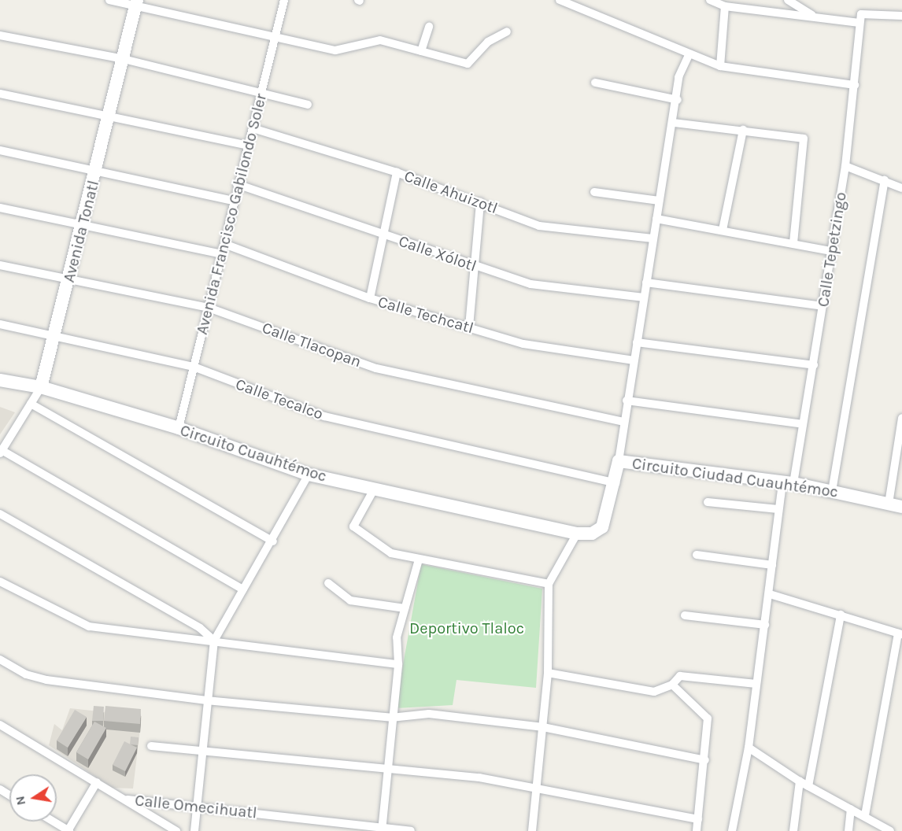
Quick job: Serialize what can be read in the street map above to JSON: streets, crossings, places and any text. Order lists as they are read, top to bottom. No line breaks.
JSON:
{"streets":{"street":["Calle Ahuizotl","Avenida Francisco Gabilondo Soler","Avenida Tonatl","Calle Tepetzingo","Calle Xólotl","Calle Techcatl","Calle Tlacopan","Calle Tecalco","Circuito Cuauhtémoc","Circuito Ciudad Cuauhtémoc","Calle Omecihuatl"]},"crossings":[["Calle Ahuizotl","Avenida Francisco Gabilondo Soler"],["Avenida Francisco Gabilondo Soler","Calle Xólotl"],["Avenida Francisco Gabilondo Soler","Calle Techcatl"],["Avenida Francisco Gabilondo Soler","Calle Tlacopan"],["Avenida Francisco Gabilondo Soler","Calle Tecalco"],["Avenida Francisco Gabilondo Soler","Circuito Cuauhtémoc"],["Avenida Tonatl","Calle Tlacopan"],["Avenida Tonatl","Calle Tecalco"],["Avenida Tonatl","Circuito Cuauhtémoc"],["Calle Tepetzingo","Circuito Ciudad Cuauhtémoc"],["Calle Tecalco","Circuito Ciudad Cuauhtémoc"],["Circuito Cuauhtémoc","Circuito Ciudad Cuauhtémoc"]],"parks":["Deportivo Tlaloc"],"north":"left"}
